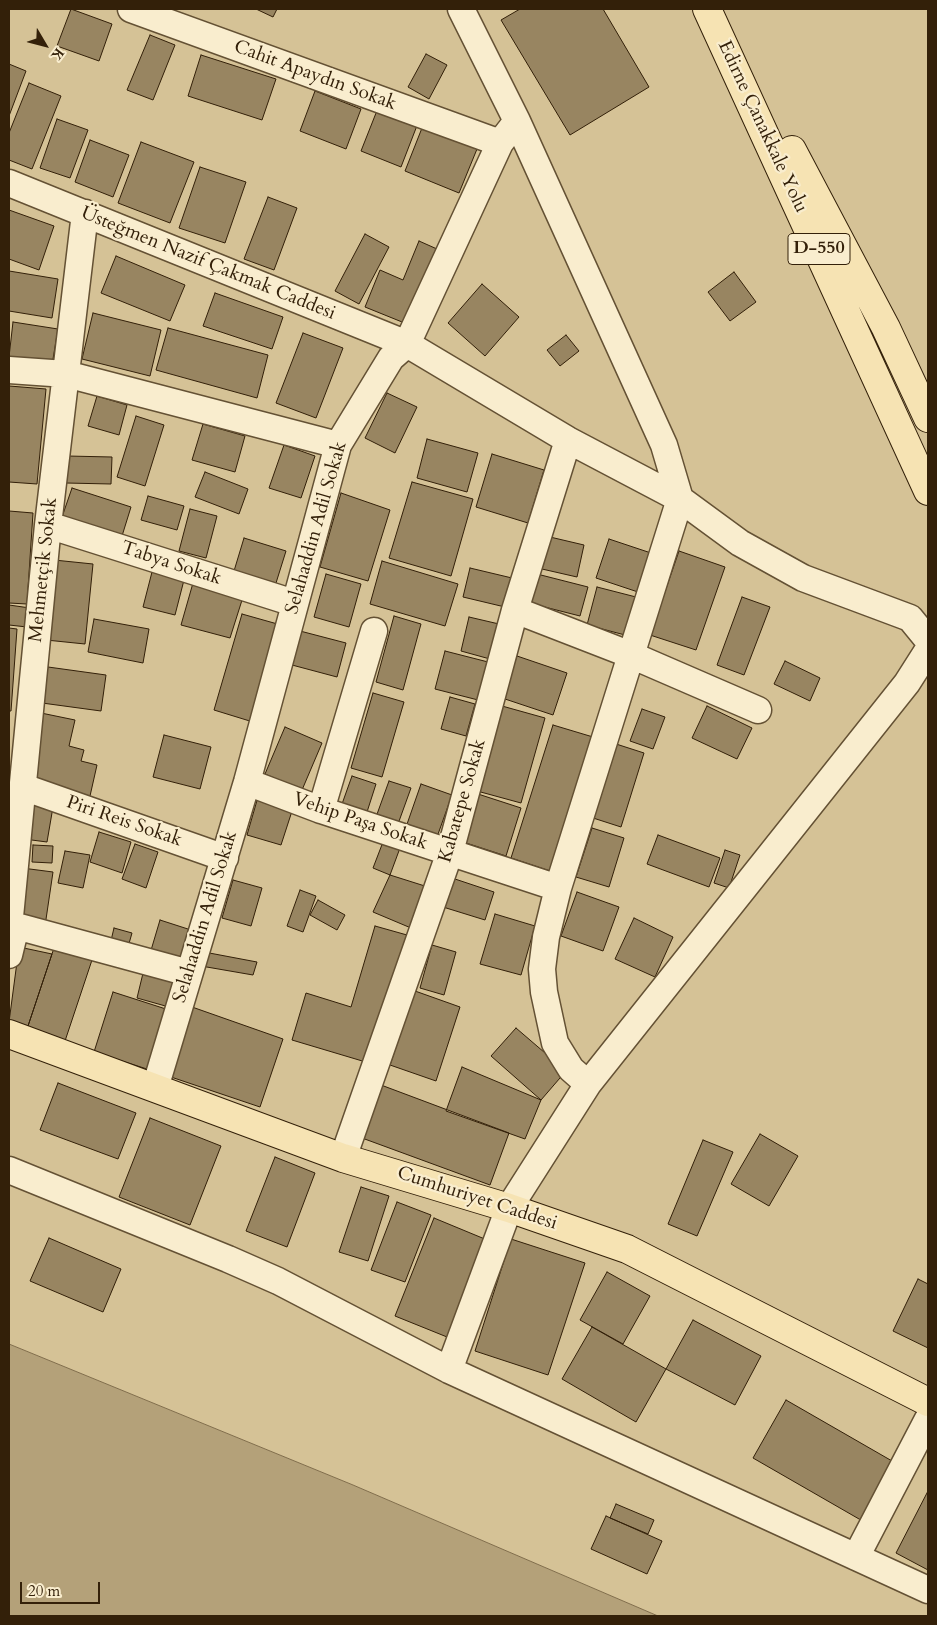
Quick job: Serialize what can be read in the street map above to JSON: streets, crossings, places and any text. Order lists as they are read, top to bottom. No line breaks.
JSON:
{"streets":{"main road":["Edirne Çanakkale Yolu","D-550","Cumhuriyet Caddesi"],"street":["Cahit Apaydın Sokak","Üsteğmen Nazif Çakmak Caddesi","Selahaddin Adil Sokak","Tabya Sokak","Mehmetçik Sokak","Kabatepe Sokak","Piri Reis Sokak","Vehip Paşa Sokak"]},"crossings":[["Cahit Apaydın Sokak","Selahaddin Adil Sokak"],["Üsteğmen Nazif Çakmak Caddesi","Selahaddin Adil Sokak"],["Üsteğmen Nazif Çakmak Caddesi","Mehmetçik Sokak"],["Üsteğmen Nazif Çakmak Caddesi","Kabatepe Sokak"],["Selahaddin Adil Sokak","Tabya Sokak"],["Selahaddin Adil Sokak","Piri Reis Sokak"],["Selahaddin Adil Sokak","Vehip Paşa Sokak"],["Selahaddin Adil Sokak","Cumhuriyet Caddesi"],["Tabya Sokak","Mehmetçik Sokak"],["Mehmetçik Sokak","Piri Reis Sokak"],["Kabatepe Sokak","Vehip Paşa Sokak"],["Kabatepe Sokak","Cumhuriyet Caddesi"]],"scale_bar":"20 m","north":"bottom right"}
